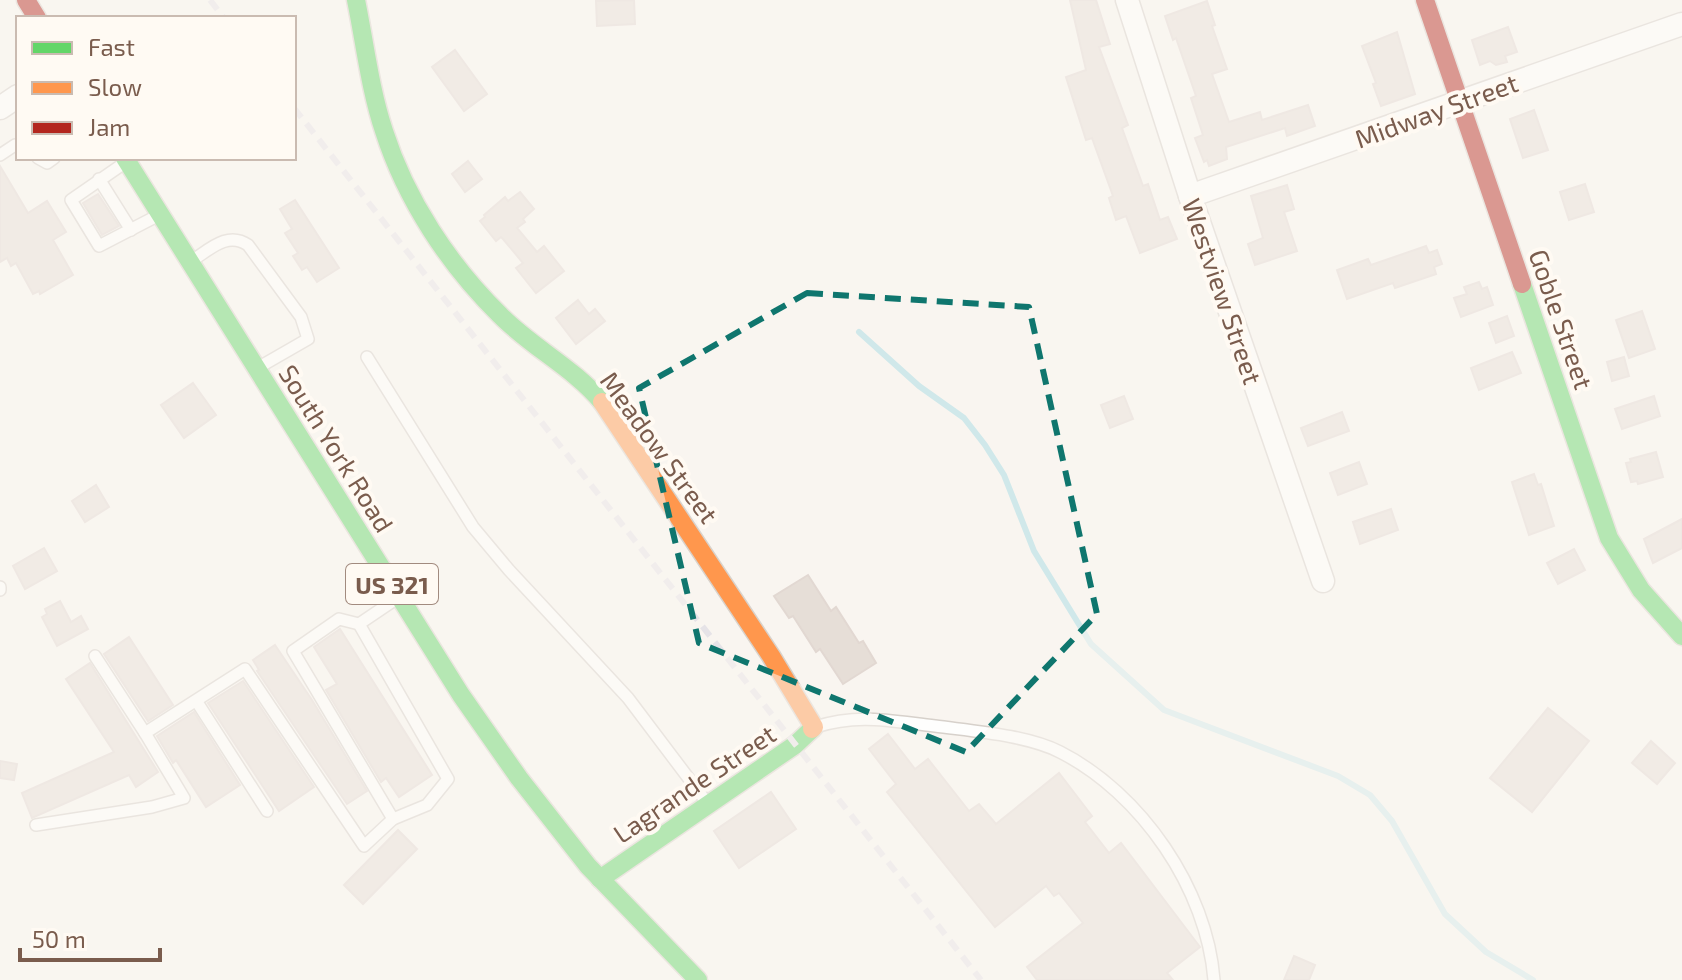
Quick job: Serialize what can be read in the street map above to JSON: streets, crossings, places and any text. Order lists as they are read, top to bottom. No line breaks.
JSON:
{"streets":{"street":["Midway Street","Westview Street","Goble Street","Meadow Street","South York Road","US 321","Lagrande Street"]},"crossings":[["Midway Street","Westview Street"],["Midway Street","Goble Street"],["Meadow Street","Lagrande Street"],["South York Road","Lagrande Street"]],"legend":["Fast","Slow","Jam"],"scale_bar":"50 m"}
